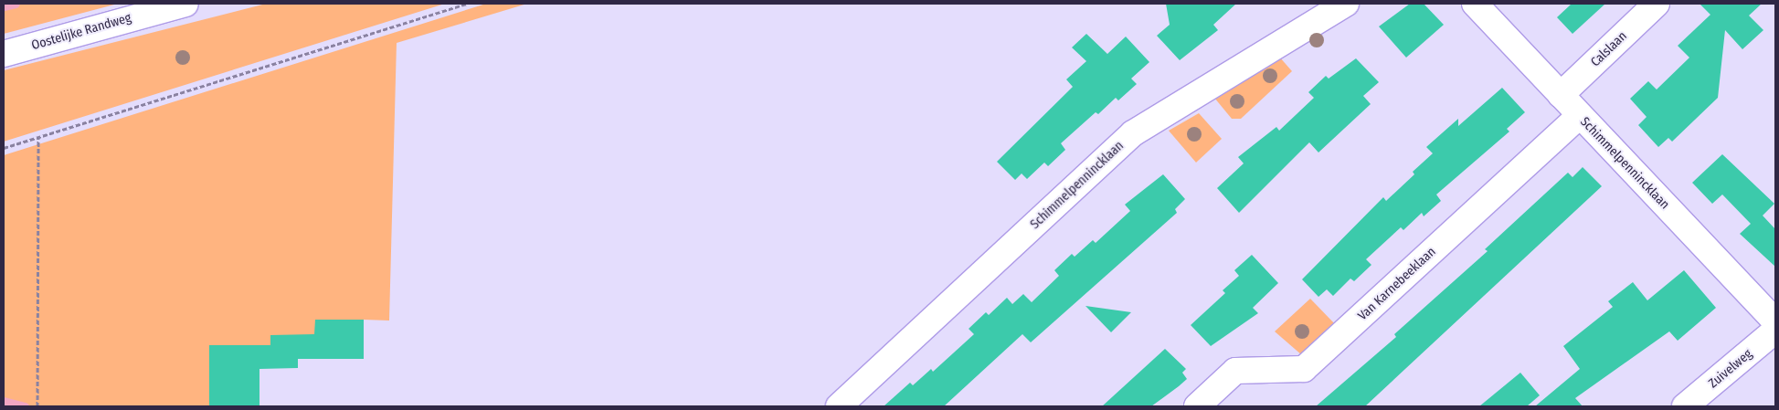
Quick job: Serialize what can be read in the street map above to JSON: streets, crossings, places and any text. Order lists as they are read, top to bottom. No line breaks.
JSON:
{"streets":{"street":["Oostelijke Randweg","Calslaan","Schimmelpennincklaan","Van Karnebeeklaan","Zuivelweg"]},"crossings":[["Calslaan","Schimmelpennincklaan"],["Schimmelpennincklaan","Van Karnebeeklaan"]]}
